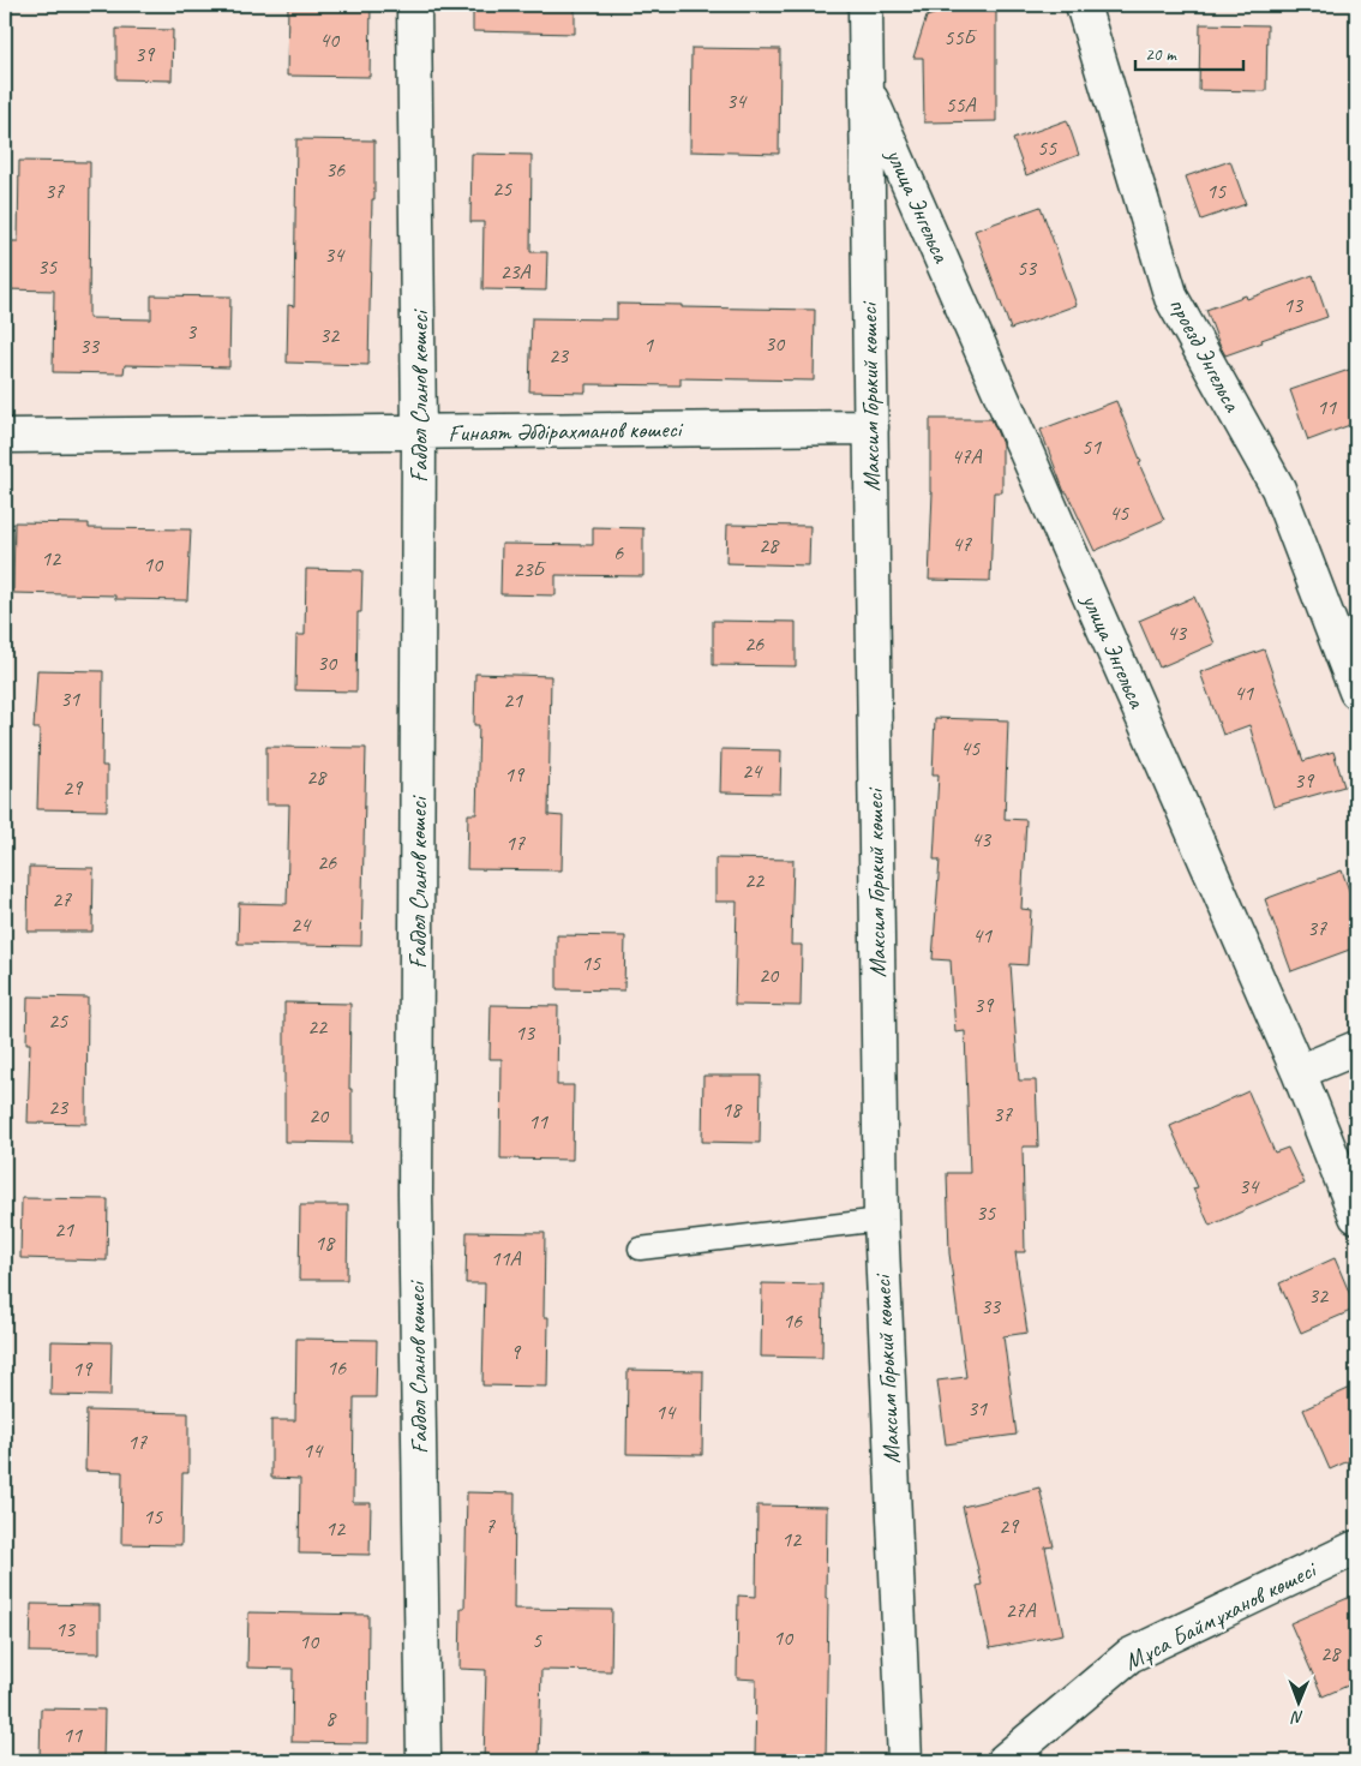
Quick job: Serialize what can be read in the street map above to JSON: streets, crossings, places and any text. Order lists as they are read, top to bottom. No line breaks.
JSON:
{"streets":{"street":["улица Энгельса","проезд Энгельса","Ғабдол Сланов көшесі","Максим Горький көшесі","Ғинаят Әбдірахманов көшесі","Мұса Баймұханов көшесі"]},"crossings":[["улица Энгельса","Максим Горький көшесі"],["Ғабдол Сланов көшесі","Ғинаят Әбдірахманов көшесі"],["Максим Горький көшесі","Ғинаят Әбдірахманов көшесі"]],"house_numbers":["55Б","40","39","34","55А","55","36","25","37","15","34","35","53","23А","13","3","32","30","1","33","23","11","51","47А","45","47","28","6","12","10","23Б","43","26","30","41","31","21","45","24","19","28","39","29","43","17","26","22","27","24","37","41","15","20","39","25","22","13","23","18","37","20","11","34","35","21","18","11А","32","33","16","9","16","19","31","14","17","14","15","7","29","12","12","27А","13","10","5","10","28","8","11"],"scale_bar":"20 m","north":"bottom"}
